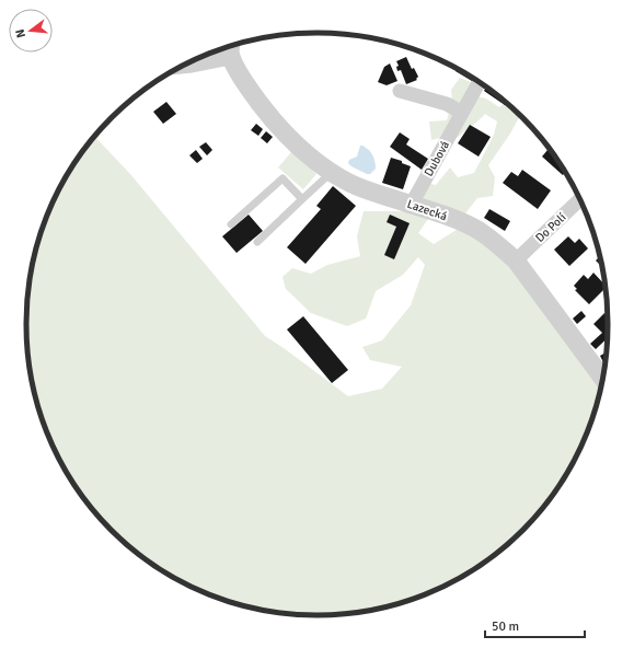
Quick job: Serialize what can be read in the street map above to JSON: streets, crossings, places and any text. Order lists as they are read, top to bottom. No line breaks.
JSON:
{"streets":{"street":["Dubová","Lazecká","Do Polí"]},"crossings":[["Dubová","Lazecká"],["Lazecká","Do Polí"]],"scale_bar":"50 m","north":"left"}
